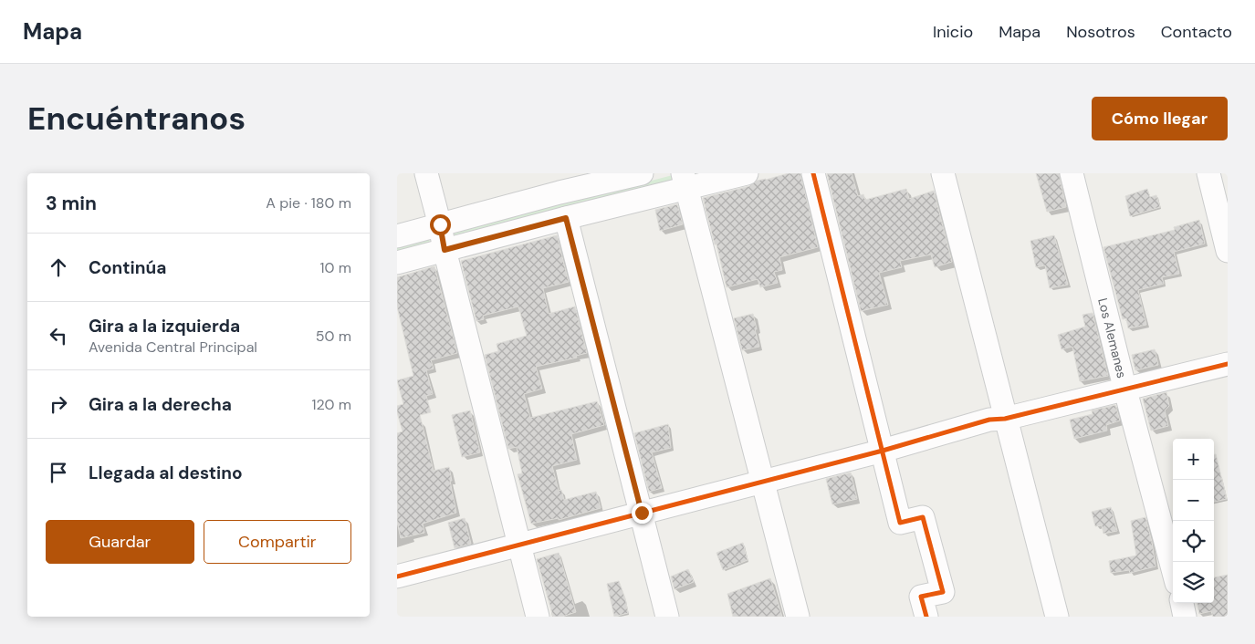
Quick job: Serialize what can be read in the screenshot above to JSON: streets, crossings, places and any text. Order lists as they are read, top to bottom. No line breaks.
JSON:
{"streets":{"street":["Los Alemanes"]},"page":{"header":"Mapa","nav":["Inicio","Mapa","Nosotros","Contacto"],"buttons":["Cómo llegar",["Guardar","Compartir"]],"title":"Encuéntranos","heading":["3 min","A pie · 180 m"],"list":[["Continúa","10 m"],["Gira a la izquierda","Avenida Central Principal","50 m"],["Gira a la derecha","120 m"],"Llegada al destino"],"map_buttons":["+","−"]}}
